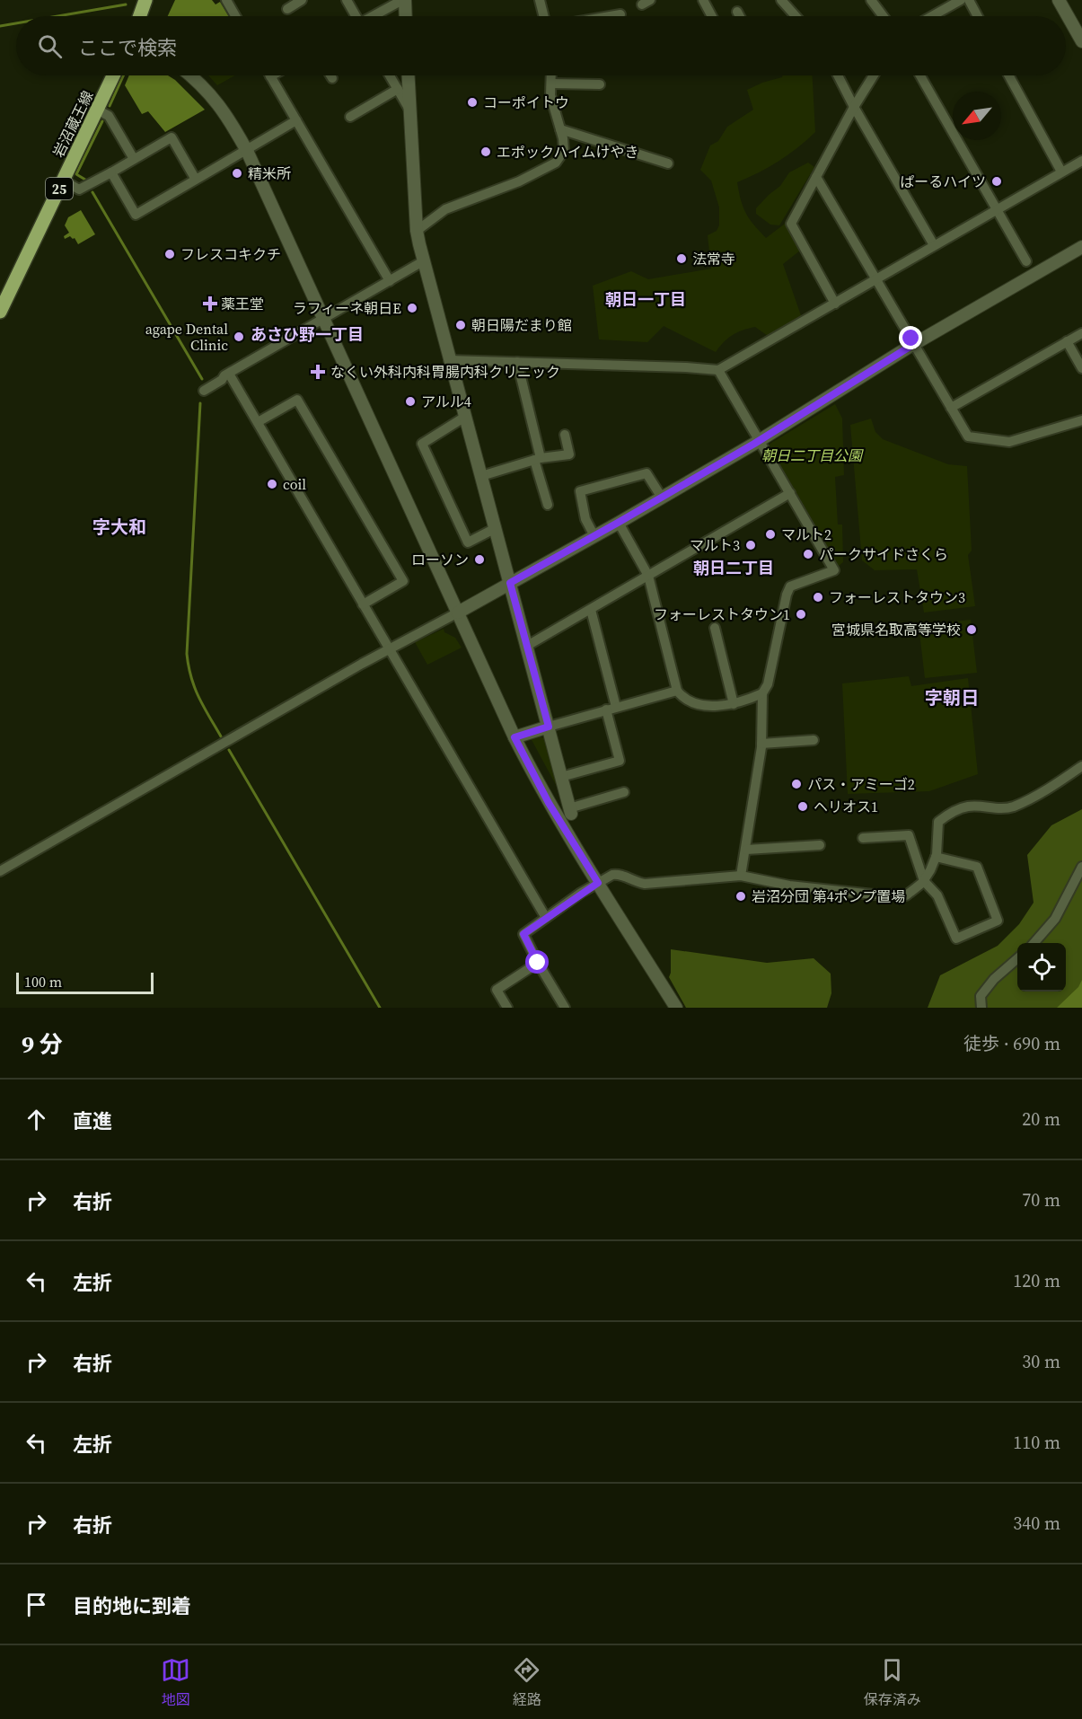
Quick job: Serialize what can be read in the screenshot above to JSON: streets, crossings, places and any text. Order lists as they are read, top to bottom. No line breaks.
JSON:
{"streets":{"main road":["岩沼蔵王線","25"]},"districts":["朝日一丁目","あさひ野一丁目","字大和","朝日二丁目","字朝日"],"parks":["朝日二丁目公園"],"places":{"other":["コーポイトウ","エポックハイムけやき","精米所","ぱーるハイツ","フレスコキクチ","法常寺","ラフィーネ朝日E","朝日陽だまり館","agape Dental Clinic","アルル4","coil","マルト2","マルト3","パークサイドさくら","ローソン","フォーレストタウン3","フォーレストタウン1","宮城県名取高等学校","パス・アミーゴ2","ヘリオス1","岩沼分団 第4ポンプ置場"],"health":["薬王堂","なくい外科内科胃腸内科クリニック"]},"scale_bar":"100 m","north":"bottom left","page":{"search":"ここで検索","scale":"100 m","heading":["9 分","徒歩 · 690 m"],"list":[["直進","20 m"],["右折","70 m"],["左折","120 m"],["右折","30 m"],["左折","110 m"],["右折","340 m"],"目的地に到着"],"nav":["地図","経路","保存済み"]}}
